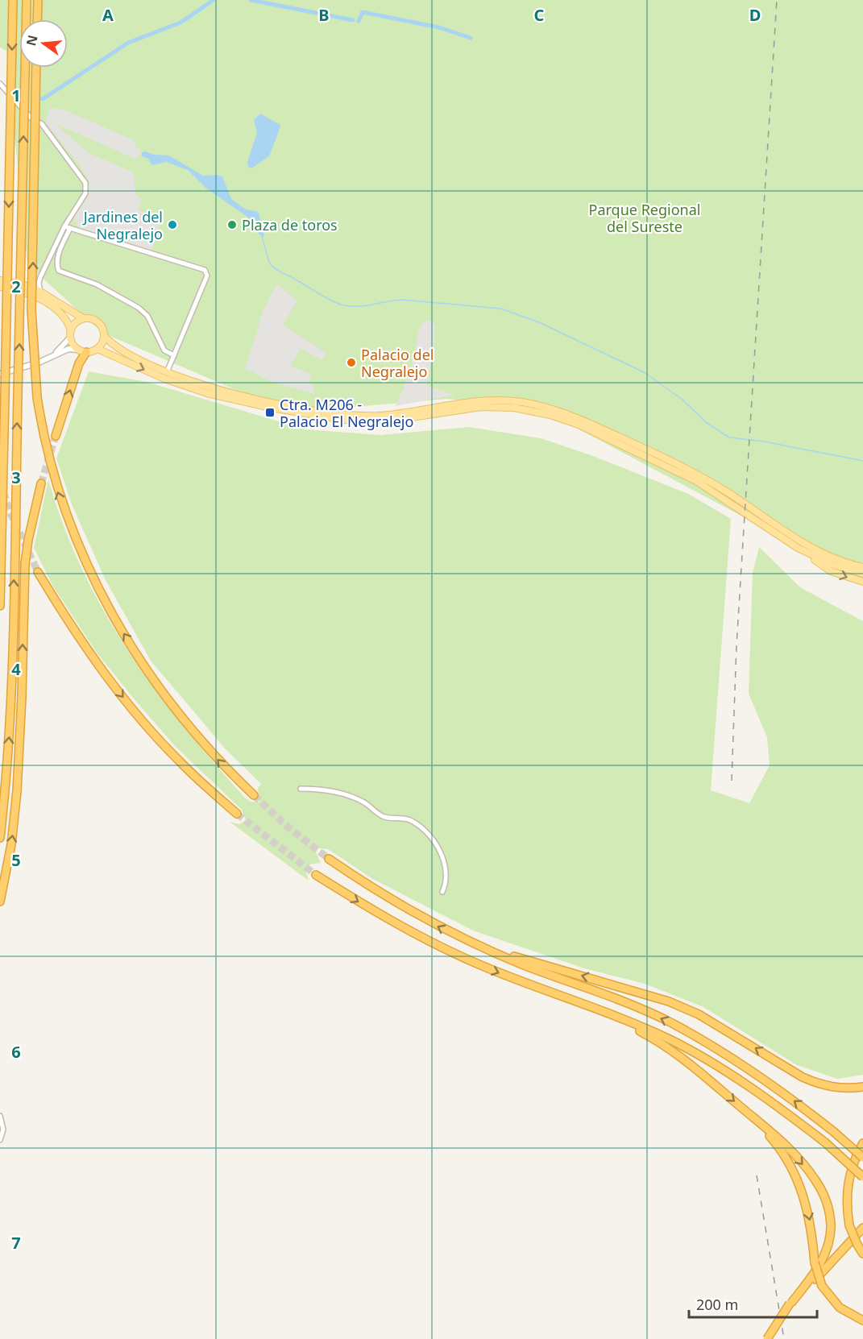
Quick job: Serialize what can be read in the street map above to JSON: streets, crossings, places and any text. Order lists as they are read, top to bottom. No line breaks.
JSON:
{"parks":["Parque Regional del Sureste"],"places":{"other":["Jardines del Negralejo","Plaza de toros","Palacio del Negralejo"],"transit":["Ctra. M206 - Palacio El Negralejo"]},"scale_bar":"200 m","north":"left","grid":{"columns":["A","B","C","D"],"rows":["1","2","3","4","5","6","7"]}}
